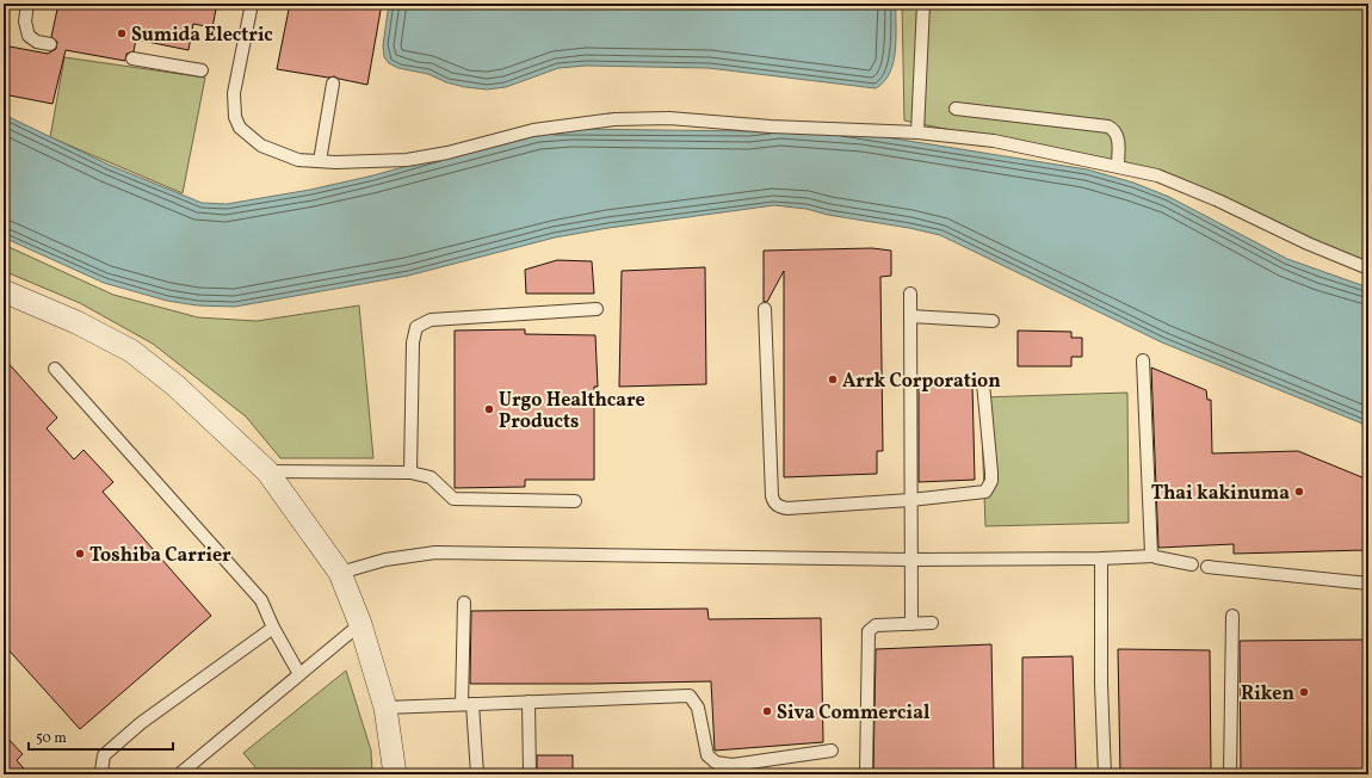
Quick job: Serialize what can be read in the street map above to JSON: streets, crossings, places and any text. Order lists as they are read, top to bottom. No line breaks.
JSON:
{"places":["Sumida Electric","Arrk Corporation","Urgo Healthcare Products","Thai kakinuma","Toshiba Carrier","Riken","Siva Commercial"],"scale_bar":"50 m"}
